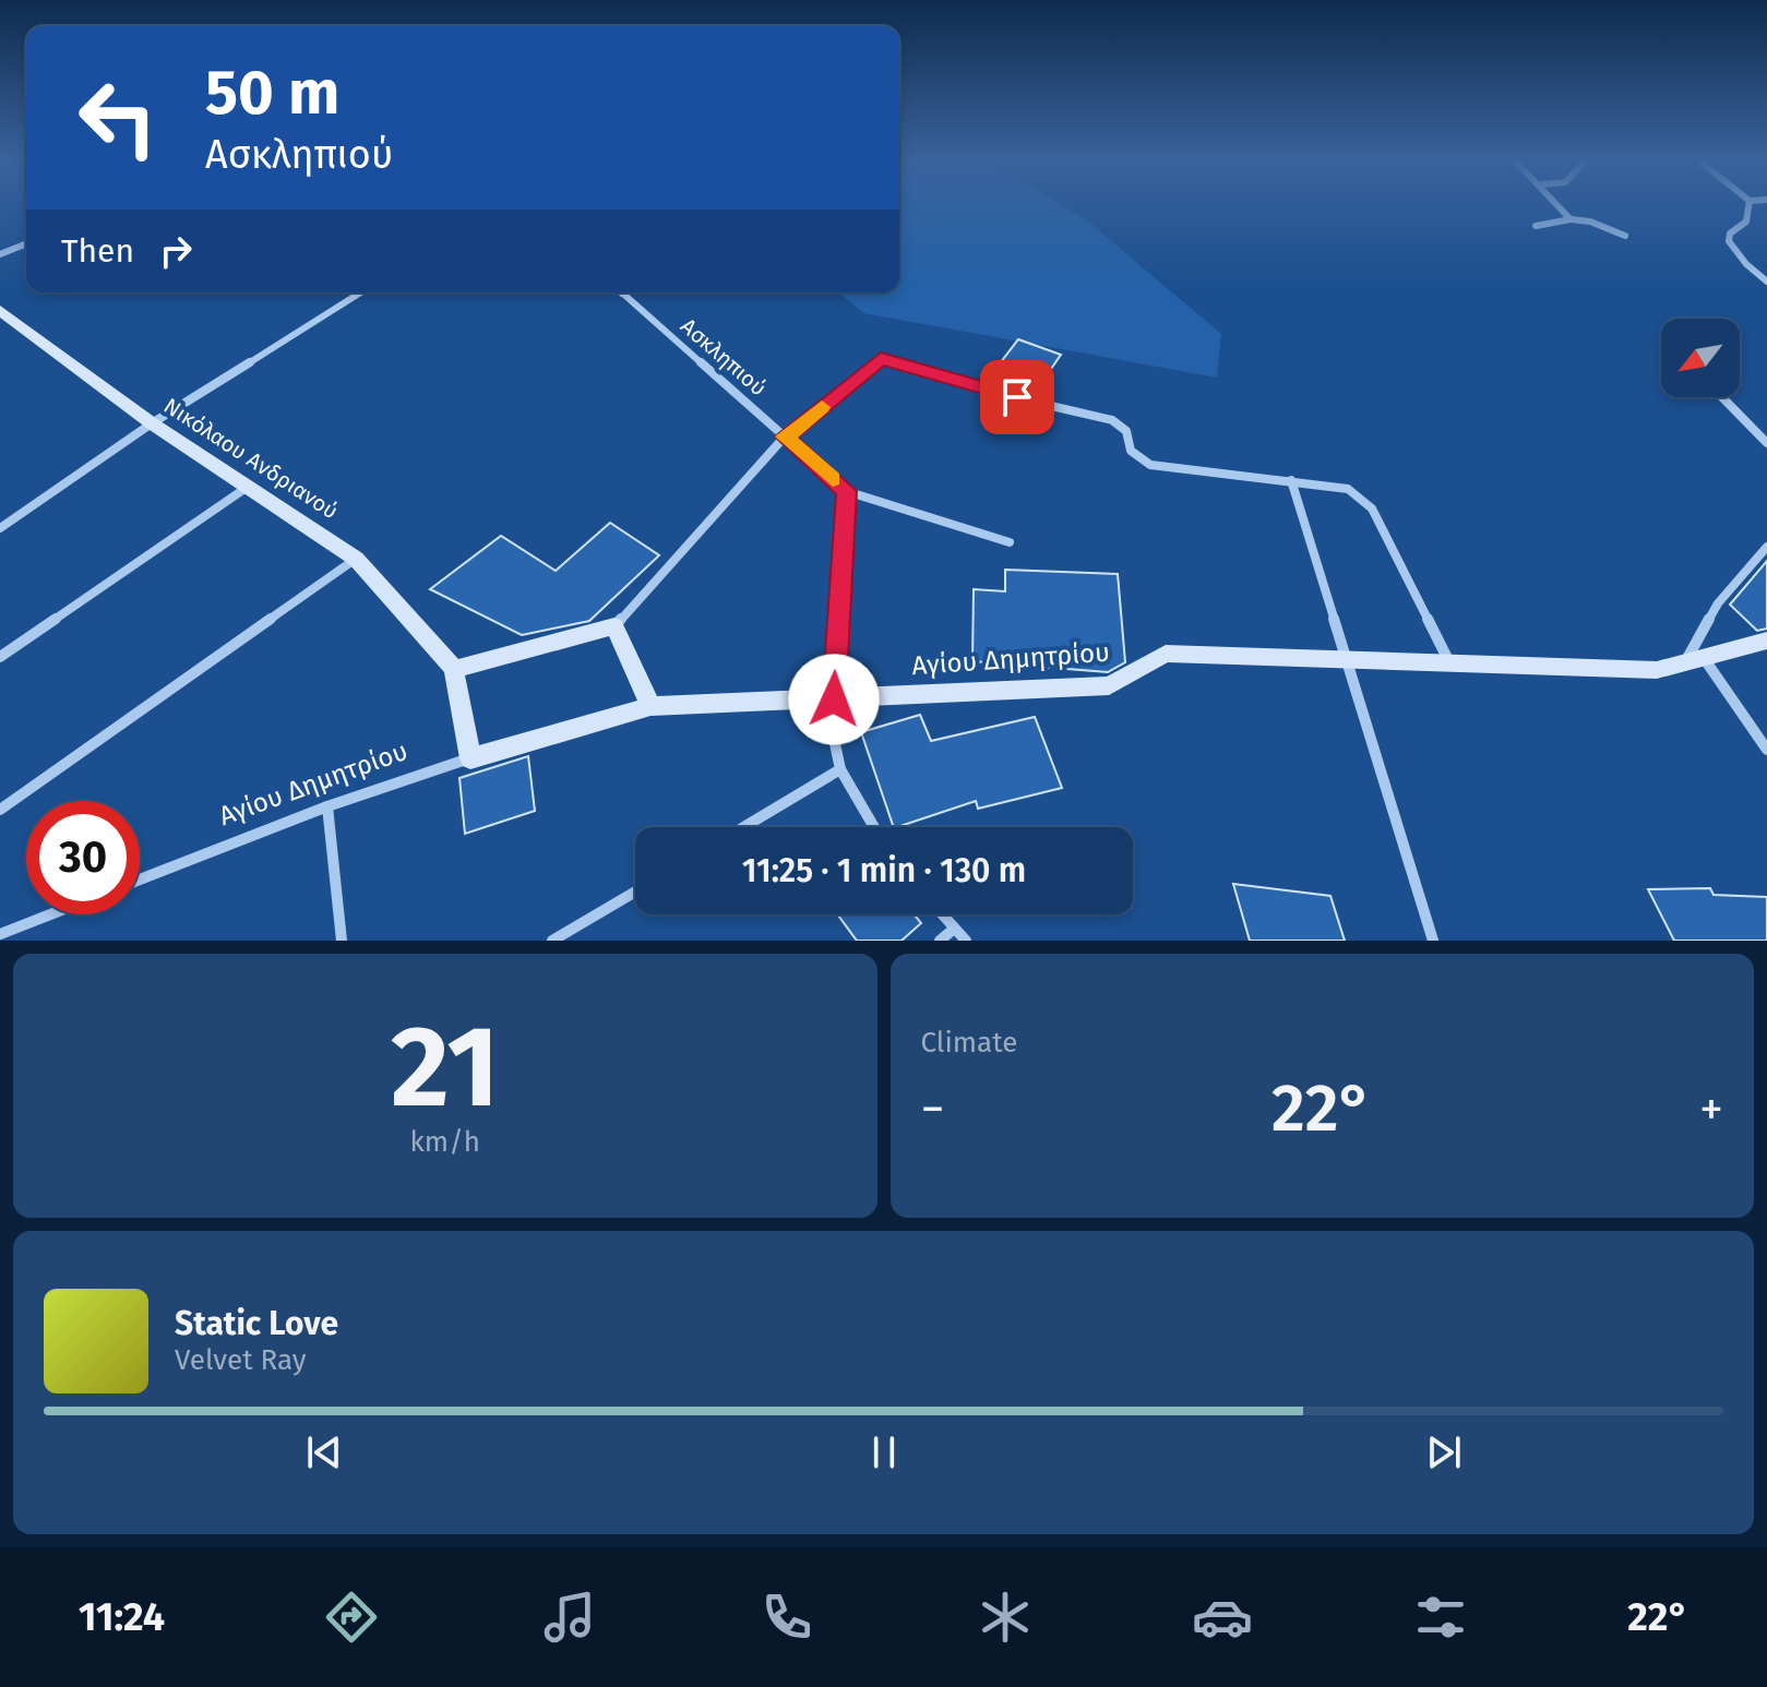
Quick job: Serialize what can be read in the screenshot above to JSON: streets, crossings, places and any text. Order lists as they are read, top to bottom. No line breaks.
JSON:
{"streets":{"street":["Ασκληπιού","Νικόλαου Ανδριανού","Αγίου Δημητρίου"]},"north":"bottom left","page":{"turn":["50 m","Ασκληπιού"],"then":"Then","limit":"30","trip":"11:25 · 1 min · 130 m","tile":[["21","km/h"],"Climate"],"heat":["−","22°","+"],"song":["Static Love","Velvet Ray"],"tabs":["11:24","22°"]}}
